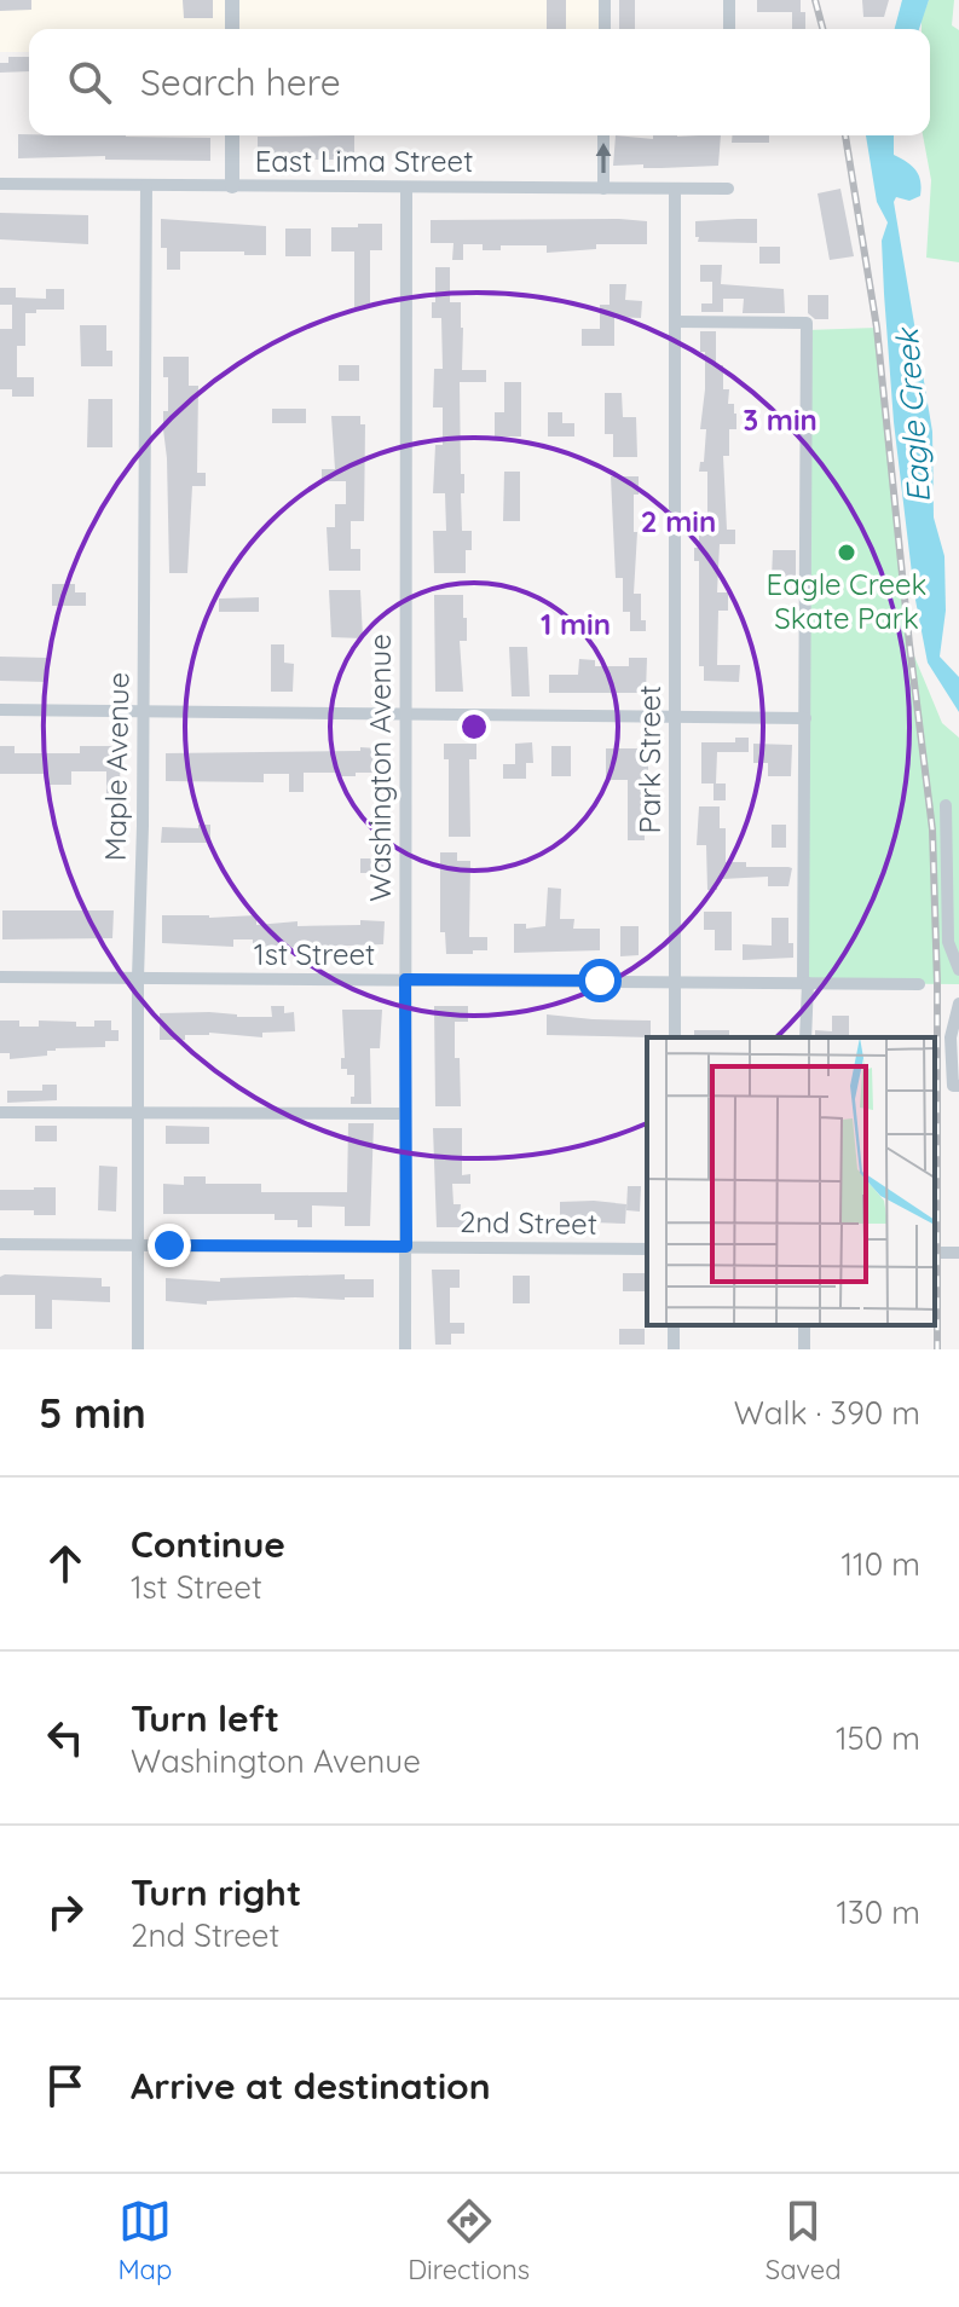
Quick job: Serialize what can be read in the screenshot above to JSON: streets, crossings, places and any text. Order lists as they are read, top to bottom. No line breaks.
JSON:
{"streets":{"street":["East Lima Street","Park Street","Maple Avenue","Washington Avenue","1st Street","2nd Street"]},"crossings":[["East Lima Street","Park Street"],["East Lima Street","Maple Avenue"],["East Lima Street","Washington Avenue"],["Park Street","1st Street"],["Maple Avenue","1st Street"],["Maple Avenue","2nd Street"],["Washington Avenue","1st Street"],["Washington Avenue","2nd Street"]],"water":["Eagle Creek"],"places":["Eagle Creek Skate Park"],"page":{"search":"Search here","heading":["5 min","Walk · 390 m"],"list":[["Continue","1st Street","110 m"],["Turn left","Washington Avenue","150 m"],["Turn right","2nd Street","130 m"],"Arrive at destination"],"nav":["Map","Directions","Saved"]},"rings":["3 min","2 min","1 min"]}
